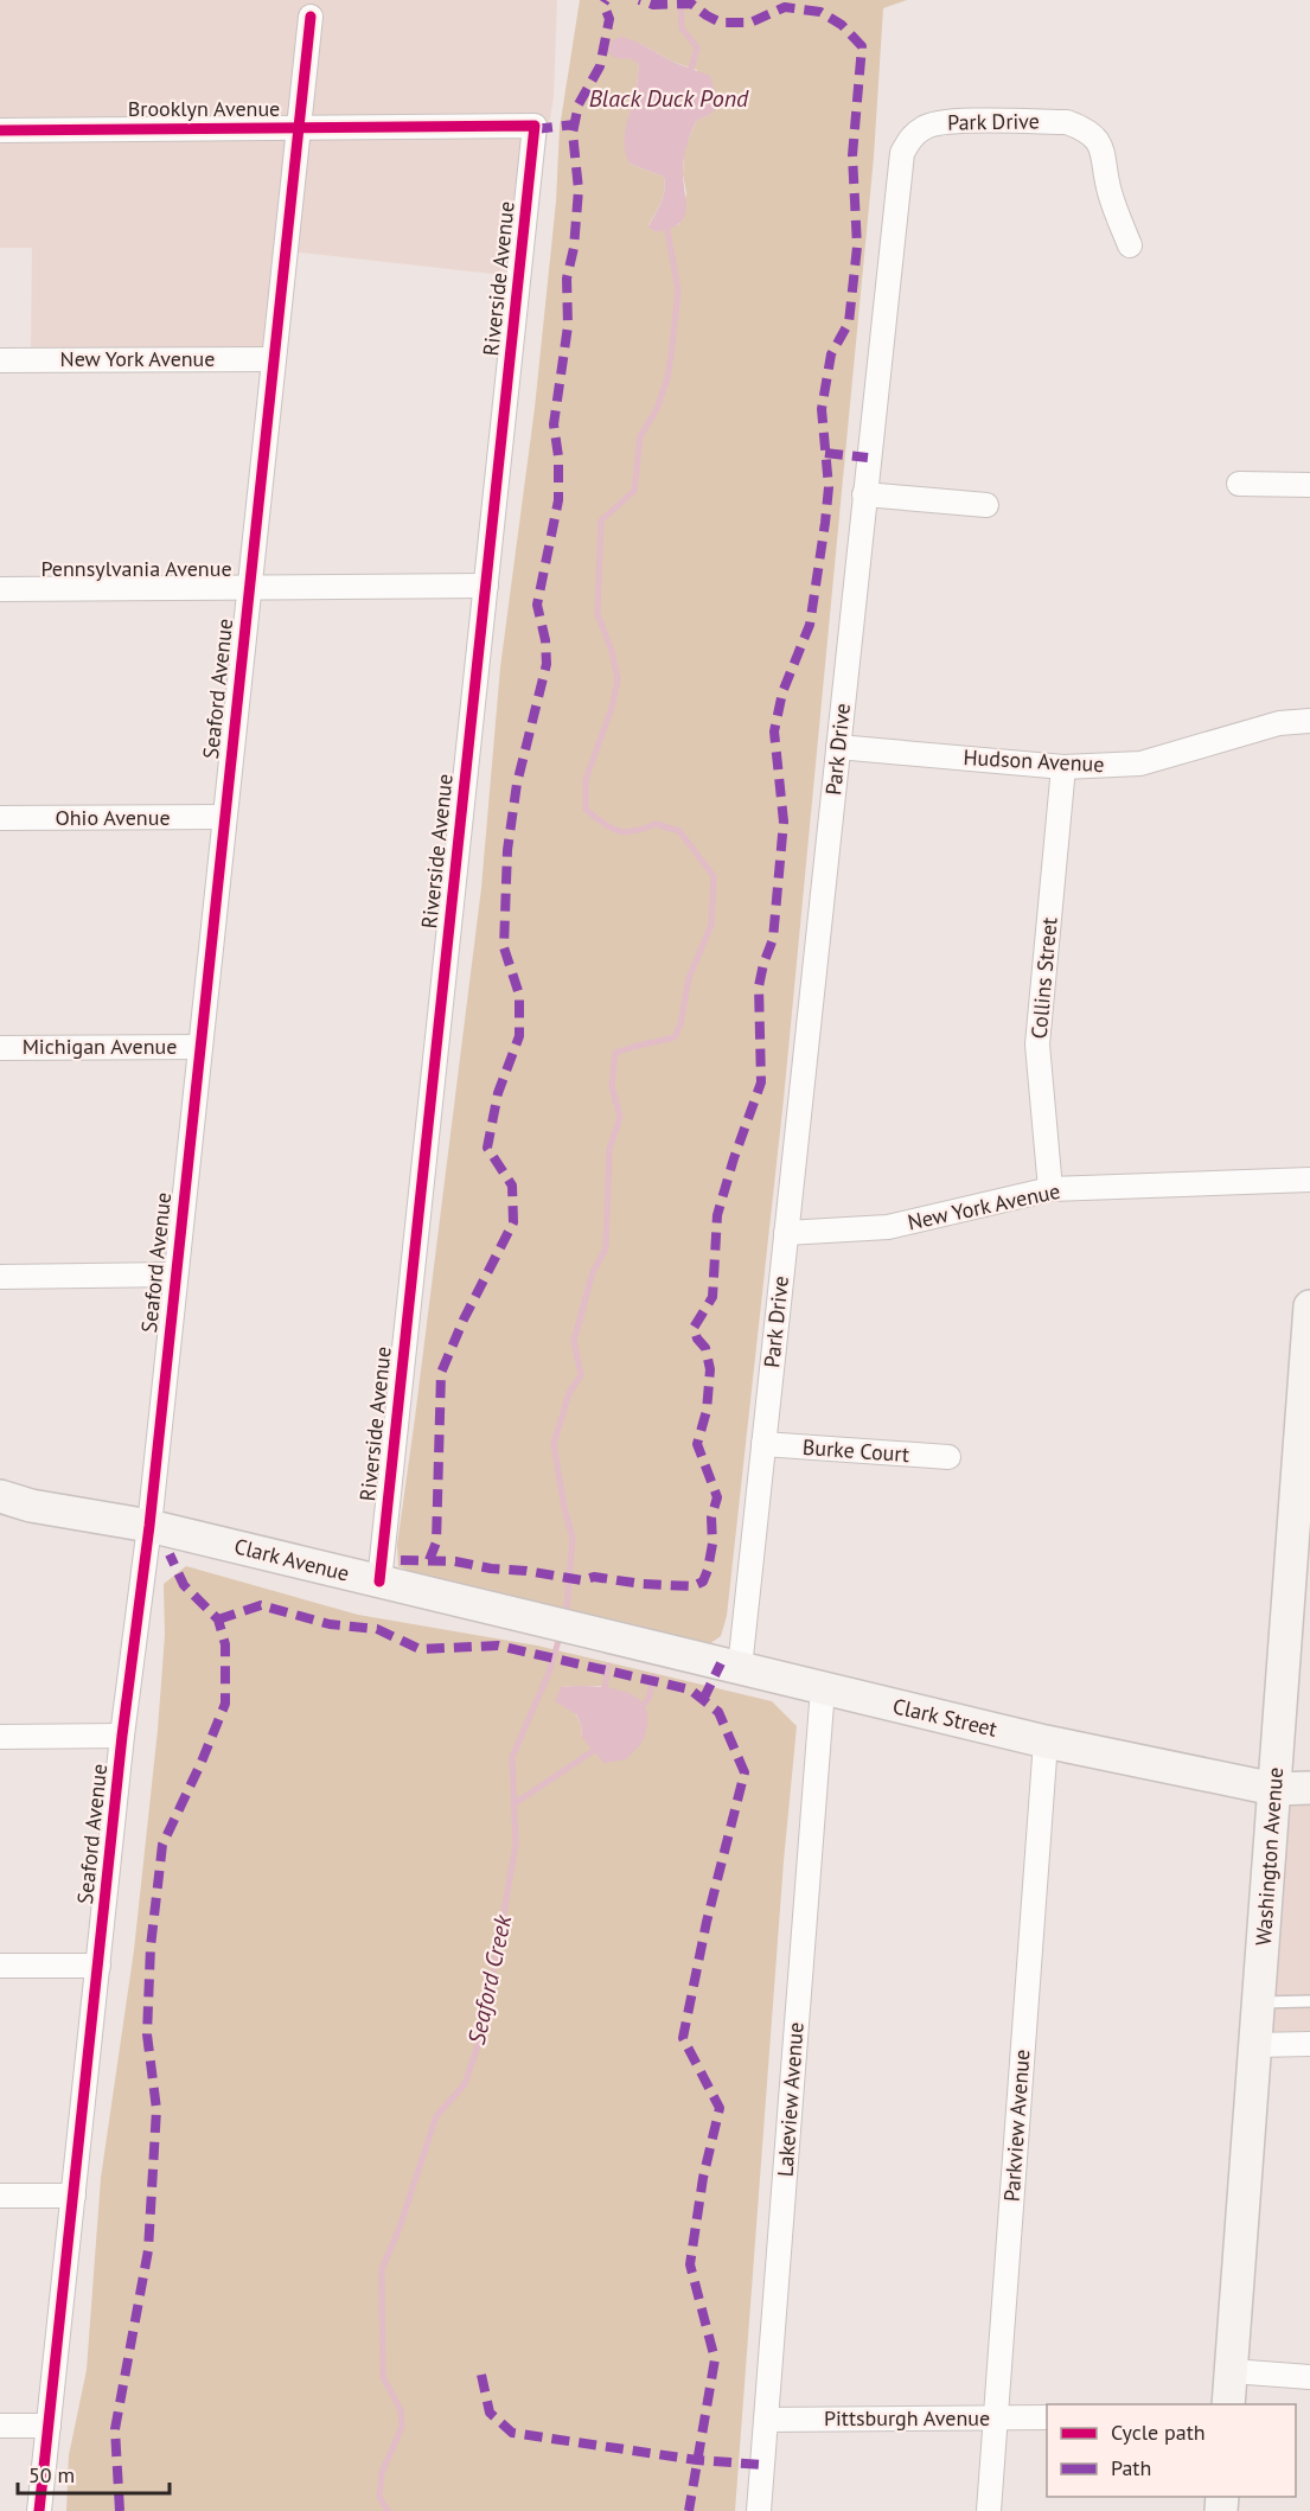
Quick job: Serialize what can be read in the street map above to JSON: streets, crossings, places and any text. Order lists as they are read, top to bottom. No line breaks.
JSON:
{"streets":{"street":["Brooklyn Avenue","Park Drive","Riverside Avenue","New York Avenue","Pennsylvania Avenue","Seaford Avenue","Hudson Avenue","Ohio Avenue","Collins Street","Michigan Avenue","Burke Court","Clark Avenue","Clark Street","Washington Avenue","Lakeview Avenue","Parkview Avenue","Pittsburgh Avenue"]},"crossings":[["Brooklyn Avenue","Riverside Avenue"],["Brooklyn Avenue","Seaford Avenue"],["Park Drive","New York Avenue"],["Park Drive","Hudson Avenue"],["Park Drive","Burke Court"],["Park Drive","Clark Street"],["Riverside Avenue","Pennsylvania Avenue"],["Riverside Avenue","Clark Avenue"],["New York Avenue","Seaford Avenue"],["New York Avenue","Collins Street"],["Pennsylvania Avenue","Seaford Avenue"],["Seaford Avenue","Ohio Avenue"],["Seaford Avenue","Michigan Avenue"],["Seaford Avenue","Clark Avenue"],["Hudson Avenue","Collins Street"],["Clark Avenue","Clark Street"],["Clark Street","Washington Avenue"],["Clark Street","Lakeview Avenue"],["Clark Street","Parkview Avenue"],["Lakeview Avenue","Pittsburgh Avenue"],["Parkview Avenue","Pittsburgh Avenue"]],"water":["Black Duck Pond","Seaford Creek"],"legend":["Cycle path","Path"],"scale_bar":"50 m"}
